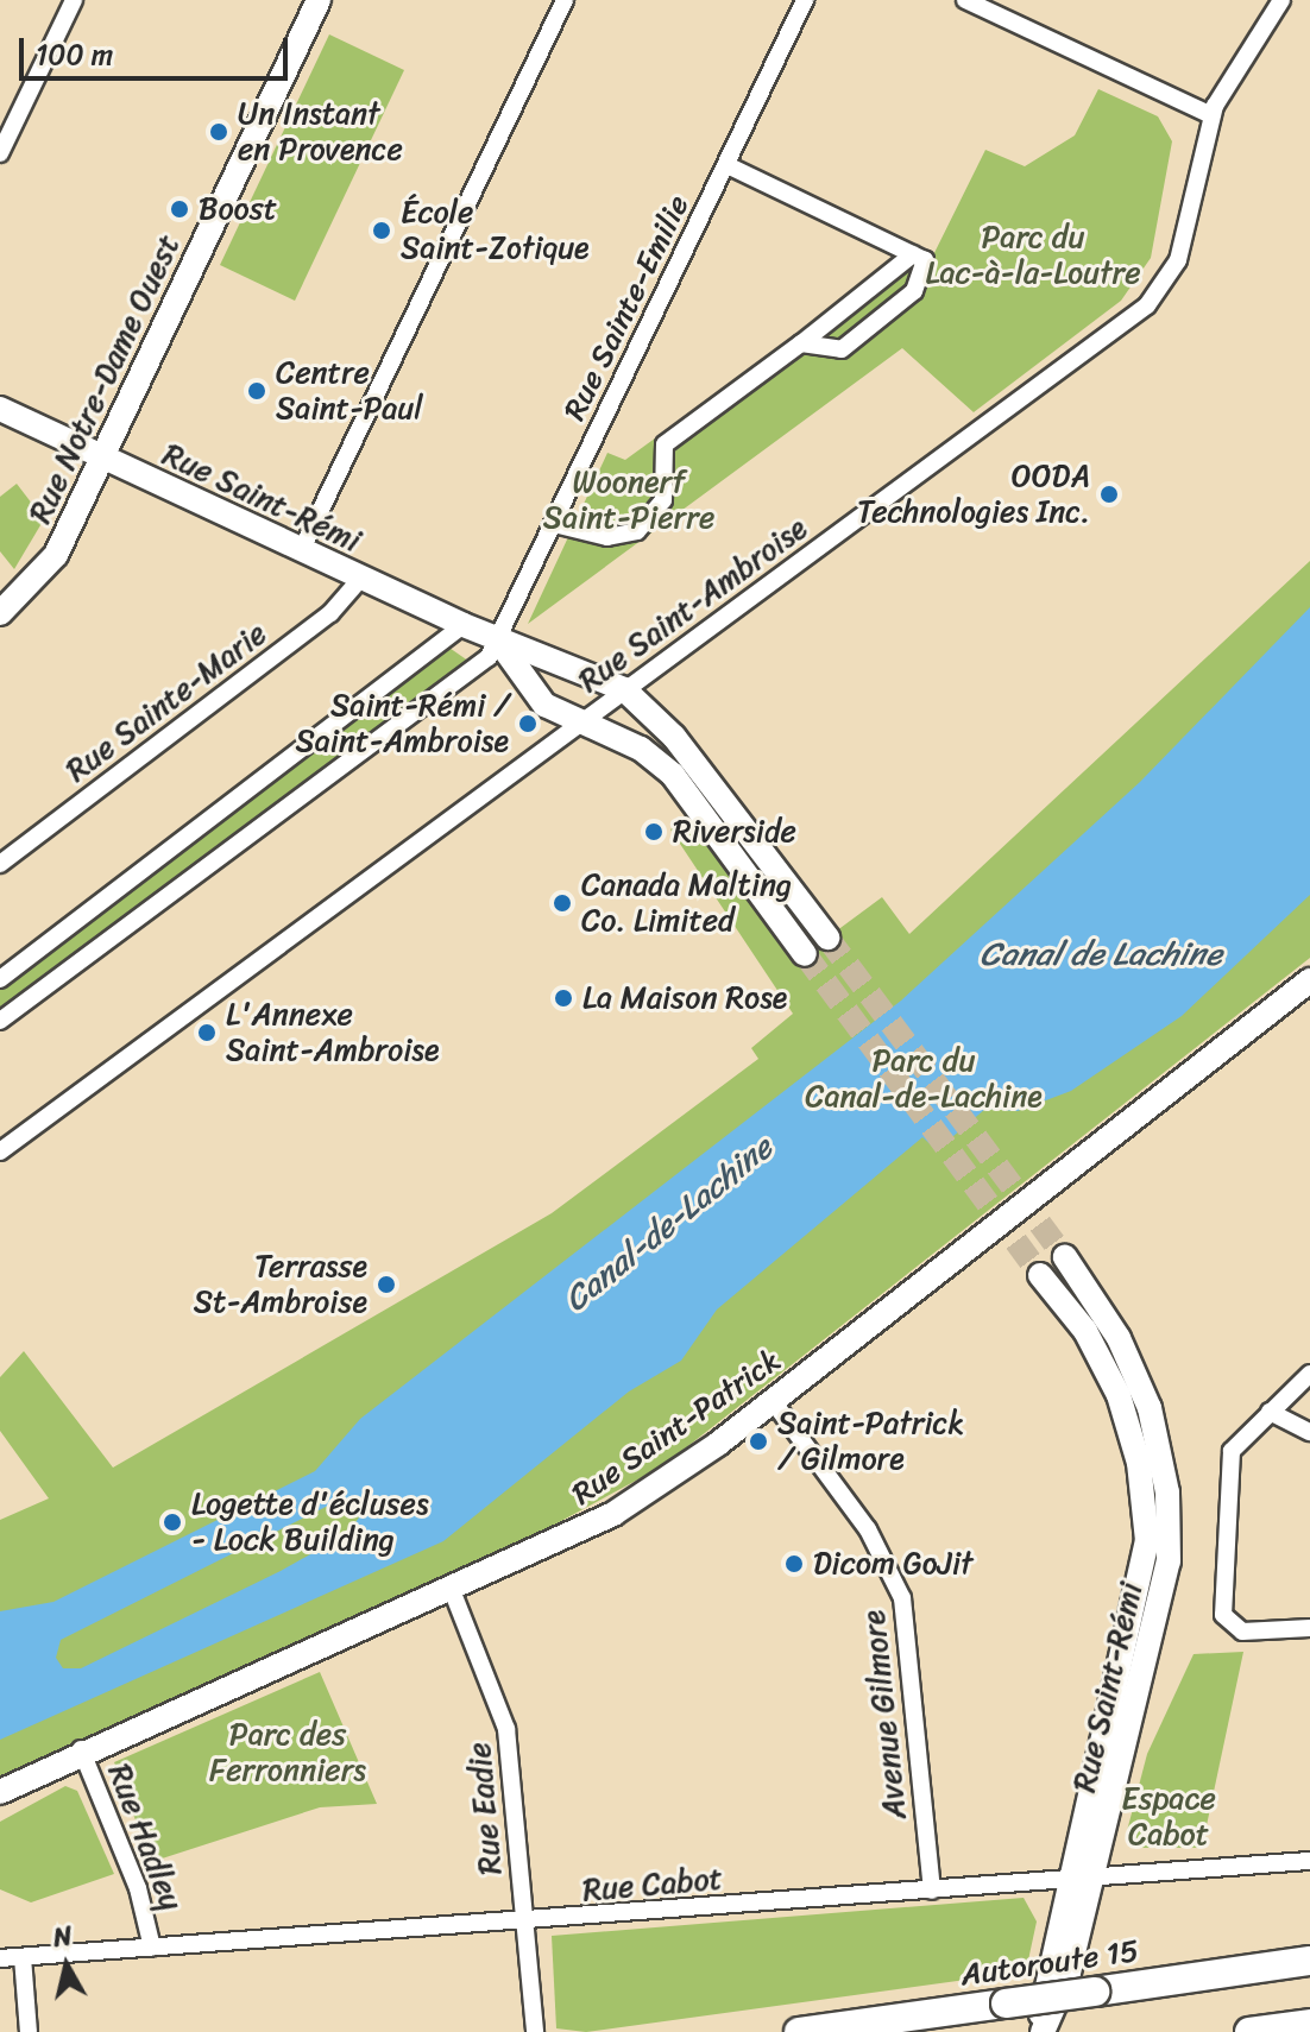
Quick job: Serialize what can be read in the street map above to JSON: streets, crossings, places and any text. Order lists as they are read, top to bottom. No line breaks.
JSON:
{"streets":{"highway":["Autoroute 15"],"main road":["Rue Notre-Dame Ouest","Rue Saint-Rémi","Rue Saint-Patrick"],"street":["Rue Sainte-Emilie","Rue Saint-Ambroise","Rue Sainte-Marie","Avenue Gilmore","Rue Eadie","Rue Hadley","Rue Cabot"]},"crossings":[["Rue Sainte-Emilie","Rue Saint-Rémi"],["Rue Notre-Dame Ouest","Rue Saint-Rémi"],["Rue Saint-Rémi","Rue Saint-Ambroise"],["Rue Saint-Rémi","Rue Sainte-Marie"],["Rue Saint-Rémi","Rue Cabot"],["Rue Saint-Patrick","Avenue Gilmore"],["Rue Saint-Patrick","Rue Eadie"],["Rue Saint-Patrick","Rue Hadley"],["Avenue Gilmore","Rue Cabot"],["Rue Eadie","Rue Cabot"],["Rue Hadley","Rue Cabot"]],"water":["Canal de Lachine","Canal-de-Lachine"],"parks":["Parc du Lac-à-la-Loutre","Woonerf Saint-Pierre","Parc du Canal-de-Lachine","Parc des Ferronniers","Espace Cabot"],"places":["Un Instant en Provence","Boost","École Saint-Zotique","Centre Saint-Paul","OODA Technologies Inc.","Saint-Rémi / Saint-Ambroise","Riverside","Canada Malting Co. Limited","La Maison Rose","L'Annexe Saint-Ambroise","Terrasse St-Ambroise","Saint-Patrick / Gilmore","Logette d'écluses - Lock Building","Dicom GoJit"],"scale_bar":"100 m","north":"top"}
